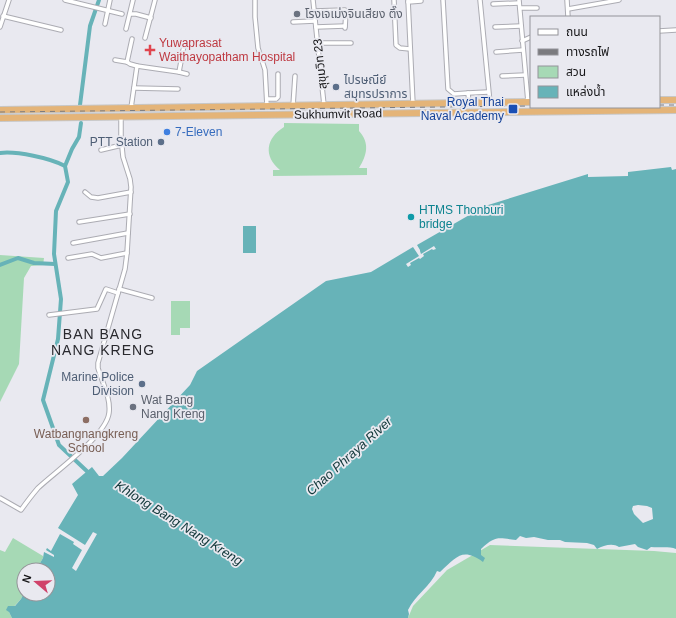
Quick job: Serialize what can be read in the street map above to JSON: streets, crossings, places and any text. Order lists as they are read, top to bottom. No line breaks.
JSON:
{"streets":{"highway":["Sukhumvit Road"],"street":["สุขุมวิท 23"]},"crossings":[["สุขุมวิท 23","Sukhumvit Road"]],"districts":["BAN BANG NANG KRENG"],"water":["Chao Phraya River","Khlong Bang Nang Kreng"],"places":{"other":["โรงเจเม่งจินเสียง ตึ๊ง","ไปรษณีย์ สมุทรปราการ","7-Eleven","PTT Station","HTMS Thonburi bridge","Marine Police Division","Wat Bang Nang Kreng","Watbangnangkreng School"],"health":["Yuwaprasat Waithayopatham Hospital"],"transit":["Royal Thai Naval Academy"]},"legend":["ถนน","ทางรถไฟ","สวน","แหล่งน้ำ"],"north":"left"}
